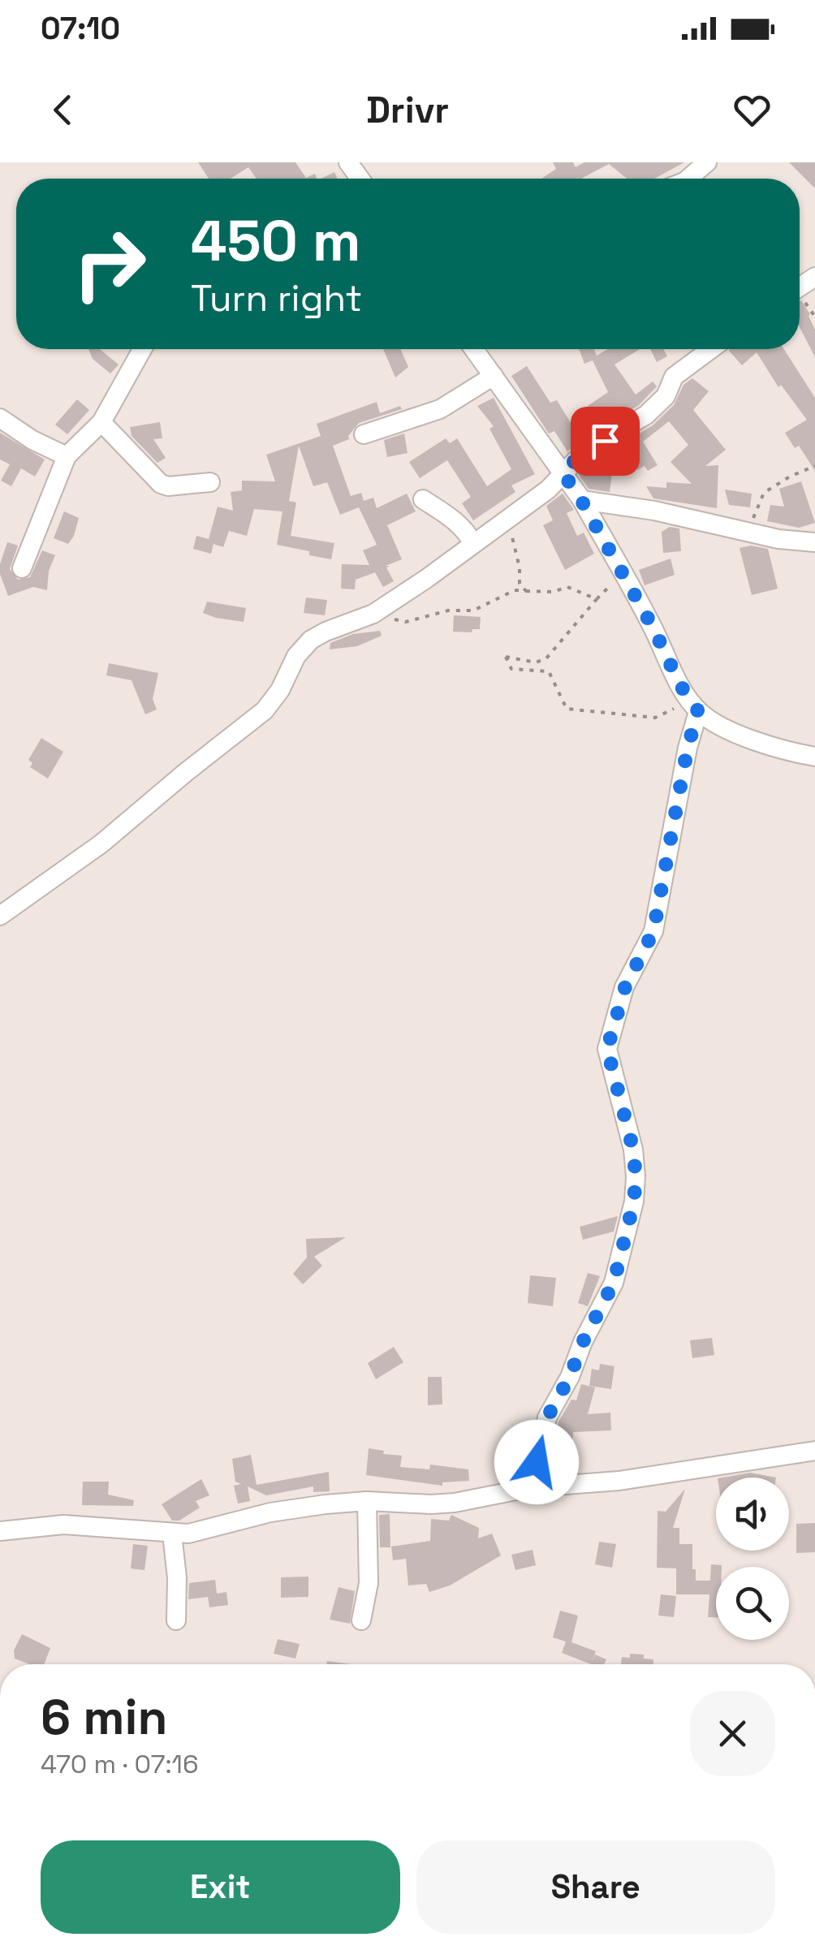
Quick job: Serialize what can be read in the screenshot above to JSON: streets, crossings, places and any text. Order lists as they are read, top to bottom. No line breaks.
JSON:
{"page":{"status":"07:10","header":"Drivr","turn":["450 m","Turn right"],"heading":["6 min","470 m · 07:16"],"buttons":["Exit","Share"]}}
